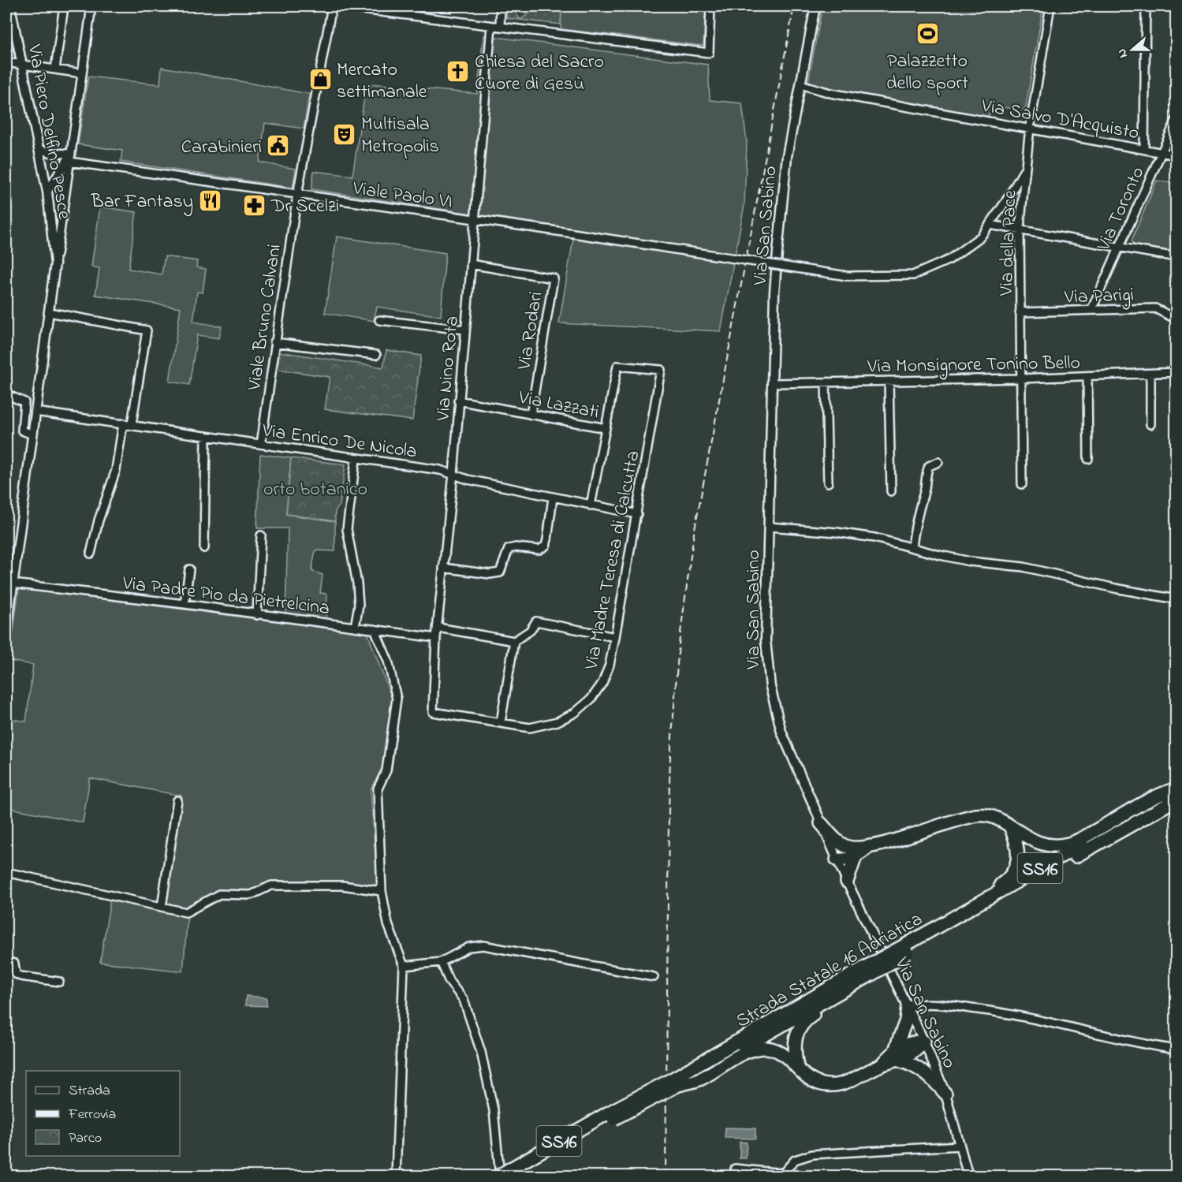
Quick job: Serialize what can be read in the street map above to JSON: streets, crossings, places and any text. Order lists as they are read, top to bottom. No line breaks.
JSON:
{"streets":{"highway":["SS16","Strada Statale 16 Adriatica"],"street":["Via Salvo D'Acquisto","Via Piero Delfino Pesce","Viale Paolo VI","Via Toronto","Via San Sabino","Via della Pace","Via Parigi","Viale Bruno Calvani","Via Rodari","Via Monsignore Tonino Bello","Via Nino Rota","Via Lazzati","Via Enrico De Nicola","Via Madre Teresa di Calcutta","Via Padre Pio da Pietrelcina"]},"crossings":[["Via Salvo D'Acquisto","Via Toronto"],["Via Salvo D'Acquisto","Via San Sabino"],["Via Salvo D'Acquisto","Via della Pace"],["Via Piero Delfino Pesce","Viale Paolo VI"],["Via Piero Delfino Pesce","Via Enrico De Nicola"],["Via Piero Delfino Pesce","Via Padre Pio da Pietrelcina"],["Viale Paolo VI","Via della Pace"],["Viale Paolo VI","Viale Bruno Calvani"],["Viale Paolo VI","Via Nino Rota"],["Via Toronto","Via Parigi"],["Via San Sabino","Via Monsignore Tonino Bello"],["Via della Pace","Via Parigi"],["Via della Pace","Via Monsignore Tonino Bello"],["Viale Bruno Calvani","Via Enrico De Nicola"],["Via Rodari","Via Nino Rota"],["Via Rodari","Via Lazzati"],["Via Nino Rota","Via Lazzati"],["Via Nino Rota","Via Enrico De Nicola"],["Via Nino Rota","Via Madre Teresa di Calcutta"],["Via Nino Rota","Via Padre Pio da Pietrelcina"],["Via Lazzati","Via Enrico De Nicola"],["Via Lazzati","Via Madre Teresa di Calcutta"],["Via Enrico De Nicola","Via Madre Teresa di Calcutta"]],"parks":["orto botanico"],"places":{"sports":["Palazzetto dello sport"],"church":["Chiesa del Sacro Cuore di Gesù"],"shop":["Mercato settimanale"],"theatre":["Multisala Metropolis"],"public building":["Carabinieri"],"restaurant":["Bar Fantasy"],"pharmacy":["Dr Scelzi"]},"legend":["Strada","Ferrovia","Parco"],"north":"left"}
